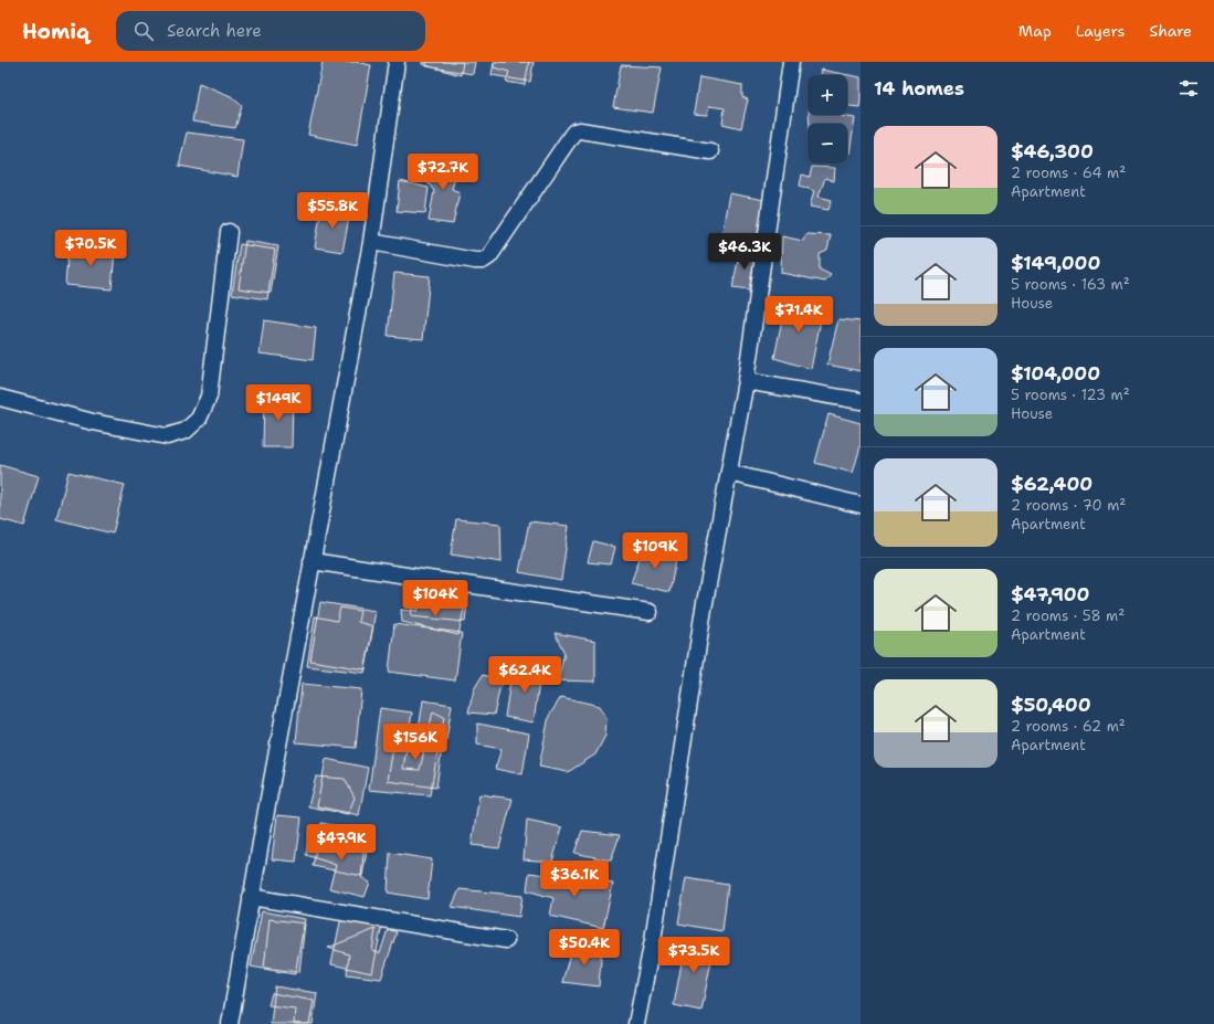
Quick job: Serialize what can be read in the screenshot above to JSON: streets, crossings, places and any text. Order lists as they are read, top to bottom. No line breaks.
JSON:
{"page":{"header":"Homiq","search":"Search here","nav":["Map","Layers","Share"],"heading":"14 homes","map_buttons":["+","−"],"list":[{"name":"$46,300","note":"2 rooms · 64 m² · Apartment"},{"name":"$149,000","note":"5 rooms · 163 m² · House"},{"name":"$104,000","note":"5 rooms · 123 m² · House"},{"name":"$62,400","note":"2 rooms · 70 m² · Apartment"},{"name":"$47,900","note":"2 rooms · 58 m² · Apartment"},{"name":"$50,400","note":"2 rooms · 62 m² · Apartment"}],"price":["$72.7K","$55.8K","$70.5K","$46.3K","$71.4K","$149K","$109K","$104K","$62.4K","$156K","$47.9K","$36.1K","$50.4K","$73.5K"]}}
